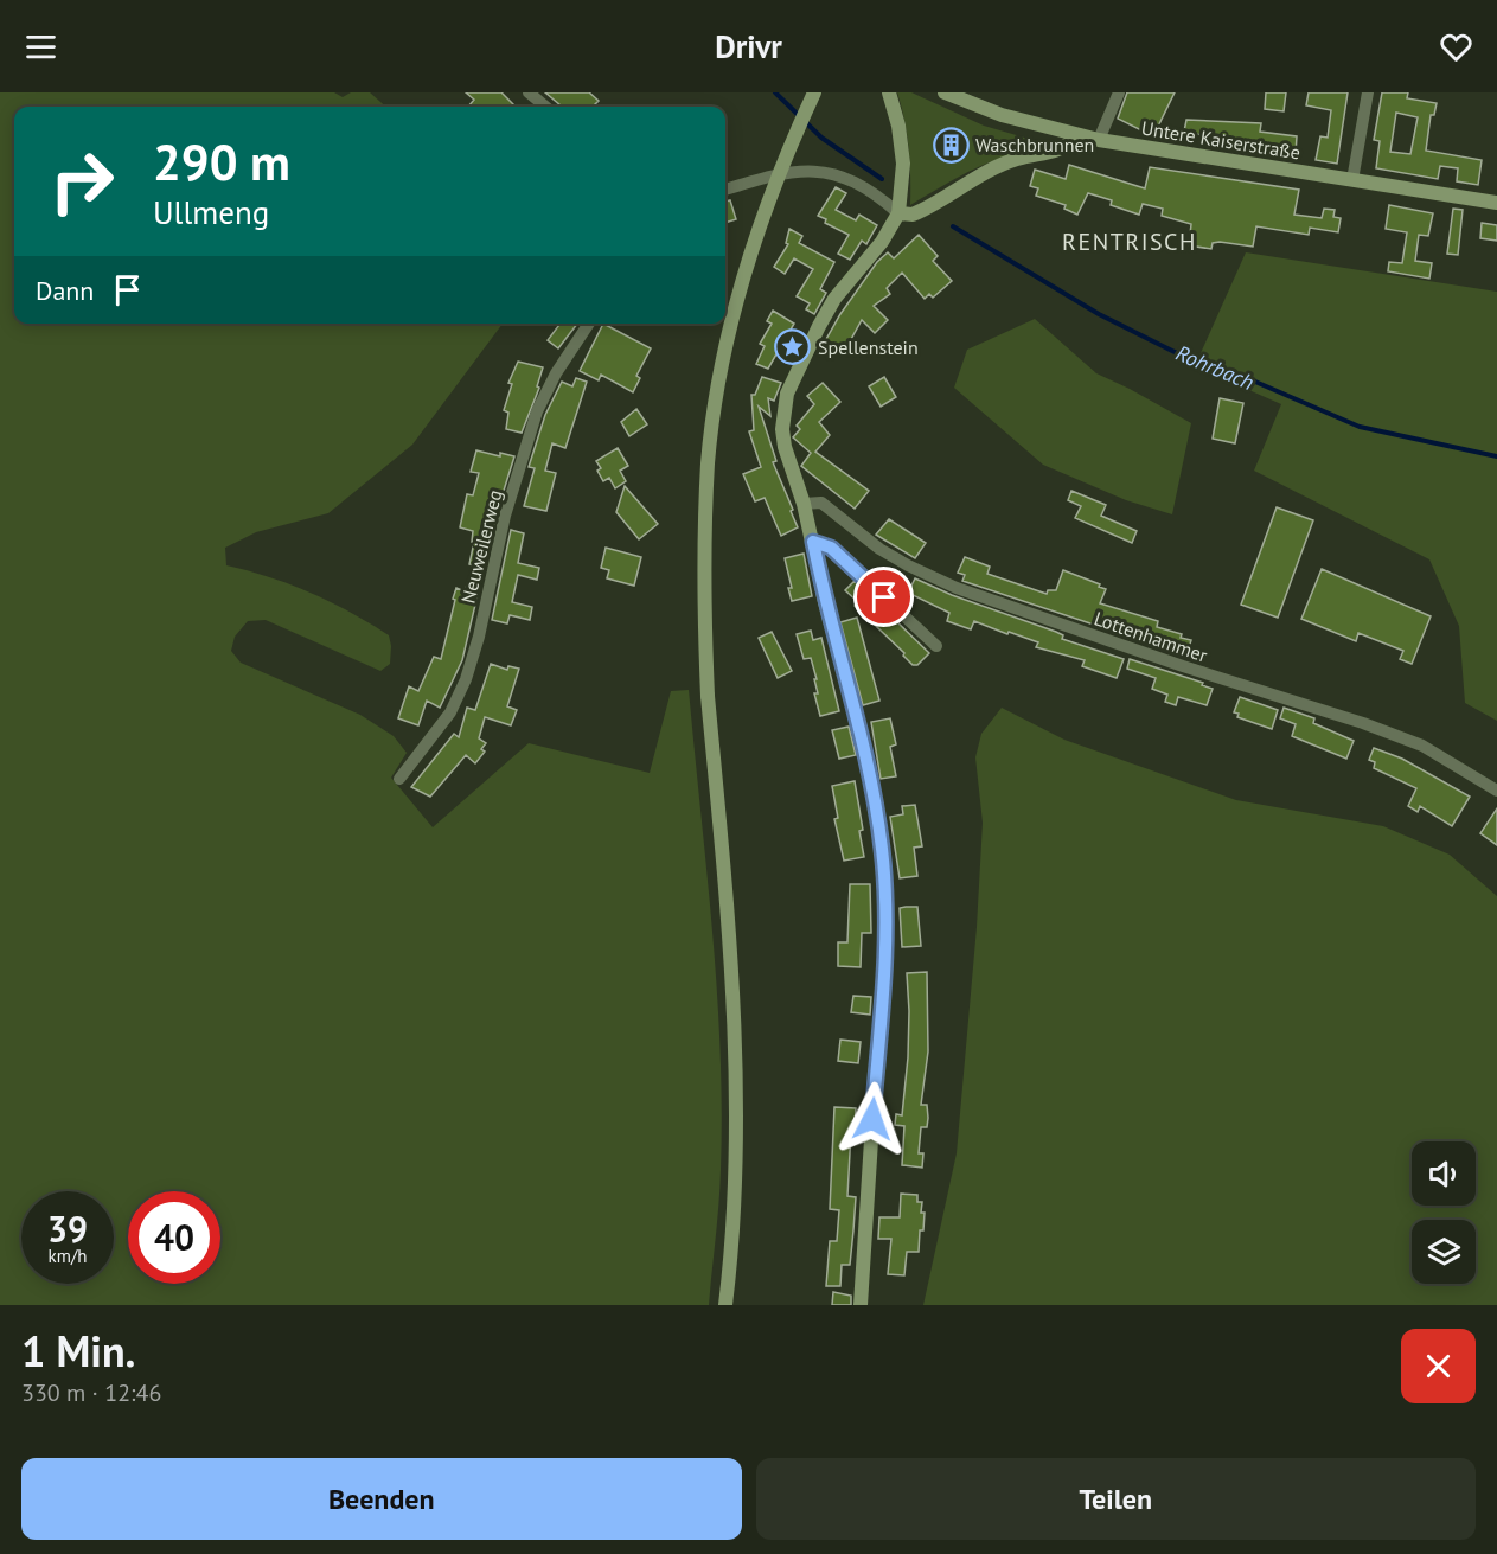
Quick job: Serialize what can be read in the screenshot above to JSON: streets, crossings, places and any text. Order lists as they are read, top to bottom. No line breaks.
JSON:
{"streets":{"main road":["Untere Kaiserstraße"],"street":["Neuweilerweg","Lottenhammer"]},"districts":["RENTRISCH"],"water":["Rohrbach"],"places":{"building":["Waschbrunnen"],"place":["Spellenstein"]},"page":{"header":"Drivr","turn":["290 m","Ullmeng"],"then":"Dann","speed":"39 km/h","limit":"40","heading":["1 Min.","330 m · 12:46"],"buttons":["Beenden","Teilen"]}}
